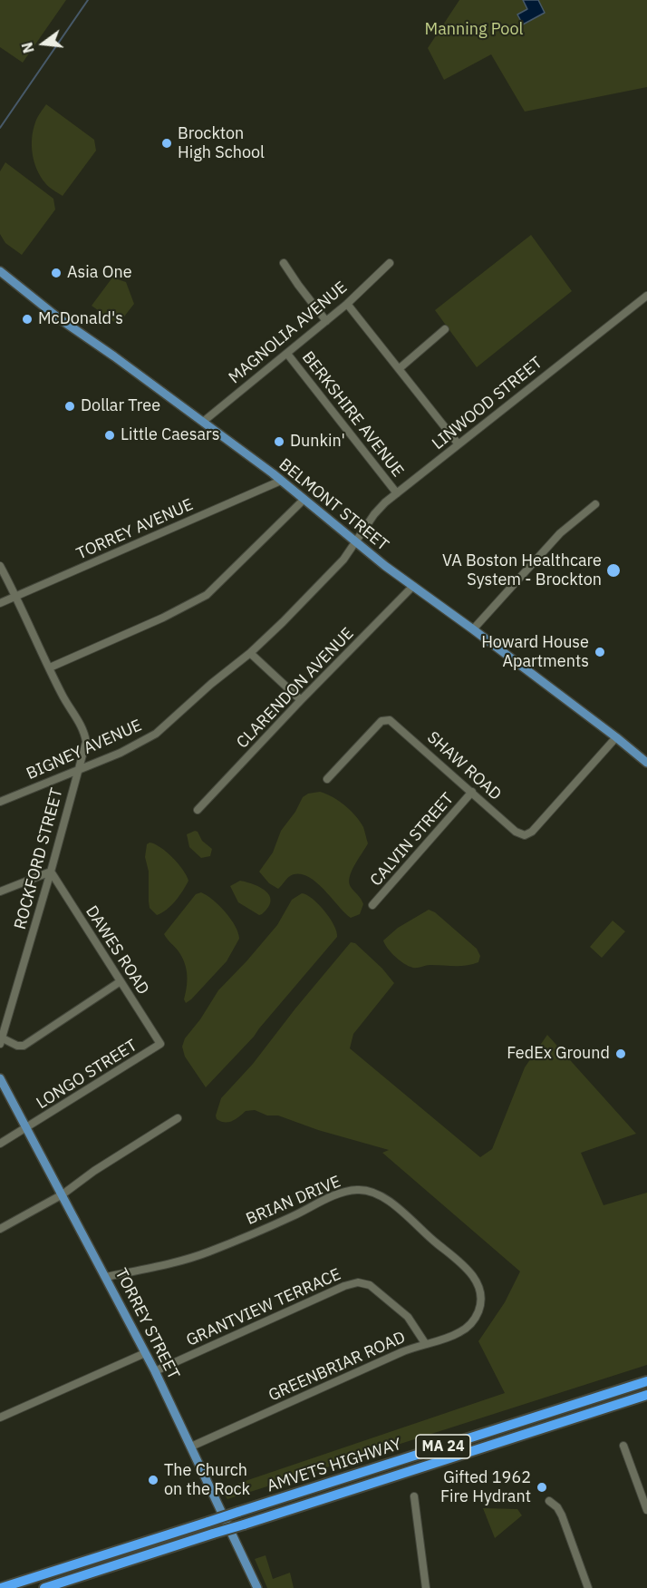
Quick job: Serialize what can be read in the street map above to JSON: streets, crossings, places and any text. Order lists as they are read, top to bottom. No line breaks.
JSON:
{"streets":{"highway":["MA 24","AMVETS HIGHWAY"],"main road":["BELMONT STREET","TORREY STREET"],"street":["MAGNOLIA AVENUE","LINWOOD STREET","BERKSHIRE AVENUE","TORREY AVENUE","CLARENDON AVENUE","BIGNEY AVENUE","SHAW ROAD","CALVIN STREET","ROCKFORD STREET","DAWES ROAD","LONGO STREET","BRIAN DRIVE","GRANTVIEW TERRACE","GREENBRIAR ROAD"]},"crossings":[["MAGNOLIA AVENUE","BERKSHIRE AVENUE"],["MAGNOLIA AVENUE","BELMONT STREET"],["LINWOOD STREET","BERKSHIRE AVENUE"],["LINWOOD STREET","BELMONT STREET"],["LINWOOD STREET","BIGNEY AVENUE"],["BELMONT STREET","TORREY AVENUE"],["BELMONT STREET","CLARENDON AVENUE"],["BELMONT STREET","BIGNEY AVENUE"],["BELMONT STREET","SHAW ROAD"],["TORREY AVENUE","ROCKFORD STREET"],["BIGNEY AVENUE","ROCKFORD STREET"],["SHAW ROAD","CALVIN STREET"],["ROCKFORD STREET","DAWES ROAD"],["DAWES ROAD","LONGO STREET"],["LONGO STREET","TORREY STREET"],["BRIAN DRIVE","TORREY STREET"],["BRIAN DRIVE","GREENBRIAR ROAD"],["GRANTVIEW TERRACE","TORREY STREET"],["GRANTVIEW TERRACE","GREENBRIAR ROAD"],["TORREY STREET","GREENBRIAR ROAD"]],"parks":["Manning Pool"],"places":["Brockton High School","Asia One","McDonald's","Dollar Tree","Little Caesars","Dunkin'","VA Boston Healthcare System - Brockton","Howard House Apartments","FedEx Ground","The Church on the Rock","Gifted 1962 Fire Hydrant"],"north":"left"}
